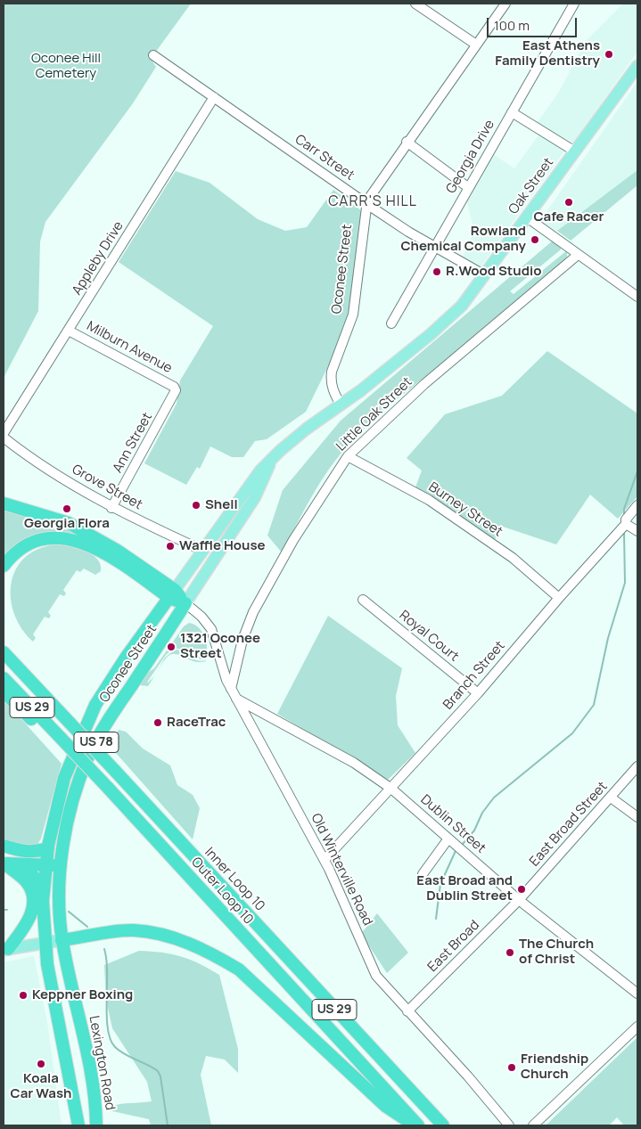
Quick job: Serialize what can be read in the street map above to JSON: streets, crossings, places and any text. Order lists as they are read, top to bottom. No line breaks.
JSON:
{"streets":{"highway":["Oconee Street","US 29","US 78","Inner Loop 10","Outer Loop 10","Lexington Road"],"main road":["Oak Street"],"street":["Georgia Drive","Carr Street","Appleby Drive","Milburn Avenue","Little Oak Street","Ann Street","Grove Street","Burney Street","Royal Court","Branch Street","Dublin Street","East Broad Street","Old Winterville Road","East Broad"]},"crossings":[["Georgia Drive","Carr Street"],["Carr Street","Oak Street"],["Carr Street","Appleby Drive"],["Carr Street","Oconee Street"],["Oak Street","Oconee Street"],["Appleby Drive","Milburn Avenue"],["Oconee Street","Grove Street"],["Oconee Street","Old Winterville Road"],["Oconee Street","Lexington Road"],["Milburn Avenue","Ann Street"],["Little Oak Street","Burney Street"],["Little Oak Street","Old Winterville Road"],["Ann Street","Grove Street"],["Burney Street","Branch Street"],["Royal Court","Branch Street"],["Branch Street","Dublin Street"],["Branch Street","Old Winterville Road"],["Dublin Street","East Broad Street"],["Dublin Street","Old Winterville Road"],["Dublin Street","East Broad"],["East Broad Street","East Broad"],["Old Winterville Road","East Broad"]],"districts":["CARR'S HILL"],"parks":["Oconee Hill Cemetery"],"places":["East Athens Family Dentistry","Cafe Racer","Rowland Chemical Company","R.Wood Studio","Shell","Georgia Flora","Waffle House","1321 Oconee Street","RaceTrac","East Broad and Dublin Street","The Church of Christ","Keppner Boxing","Koala Car Wash","Friendship Church"],"scale_bar":"100 m"}
